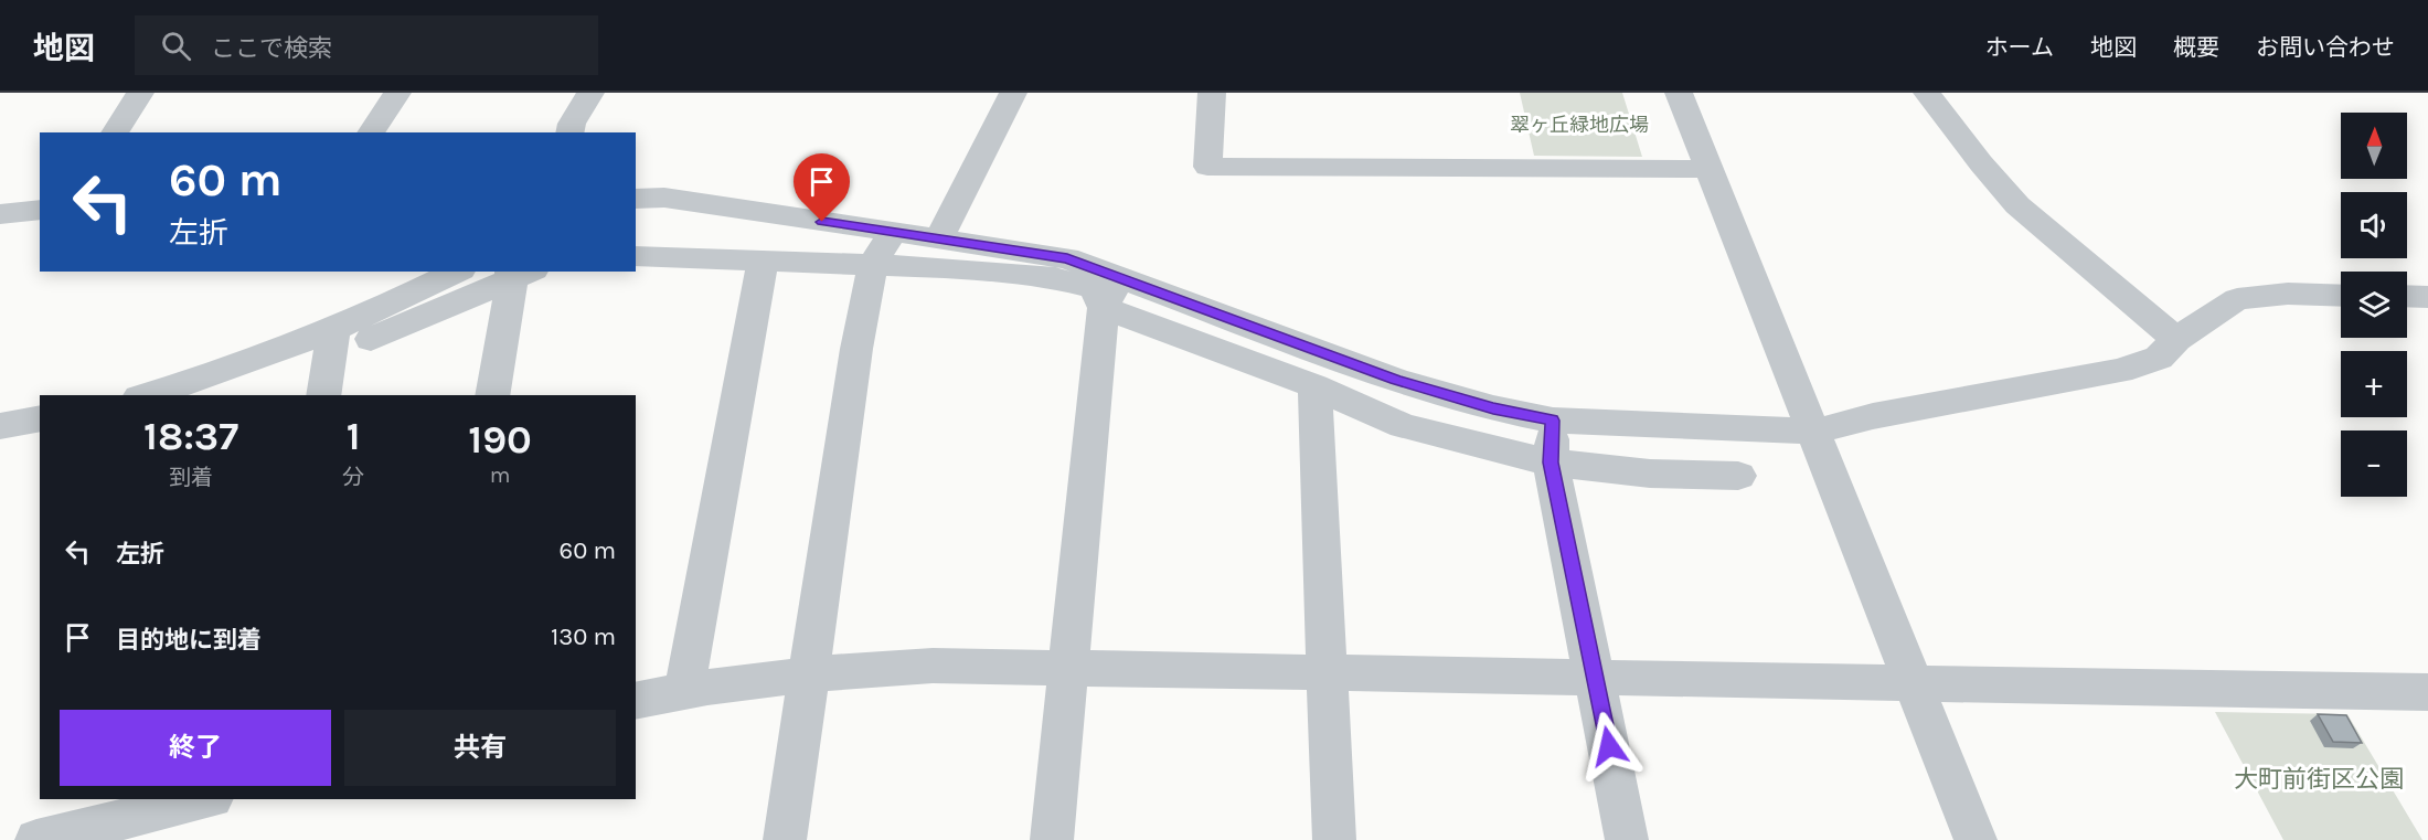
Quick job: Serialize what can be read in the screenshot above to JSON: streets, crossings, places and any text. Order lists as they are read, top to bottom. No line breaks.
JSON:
{"parks":["翠ヶ丘緑地広場","大町前街区公園"],"north":"top","page":{"header":"地図","search":"ここで検索","nav":["ホーム","地図","概要","お問い合わせ"],"map_buttons":["+","−"],"turn":["60 m","左折"],"eta":["18:37","到着","1","分","190","m"],"list":[{"name":"左折","value":"60 m"},{"name":"目的地に到着","value":"130 m"}],"buttons":["終了","共有"]}}
